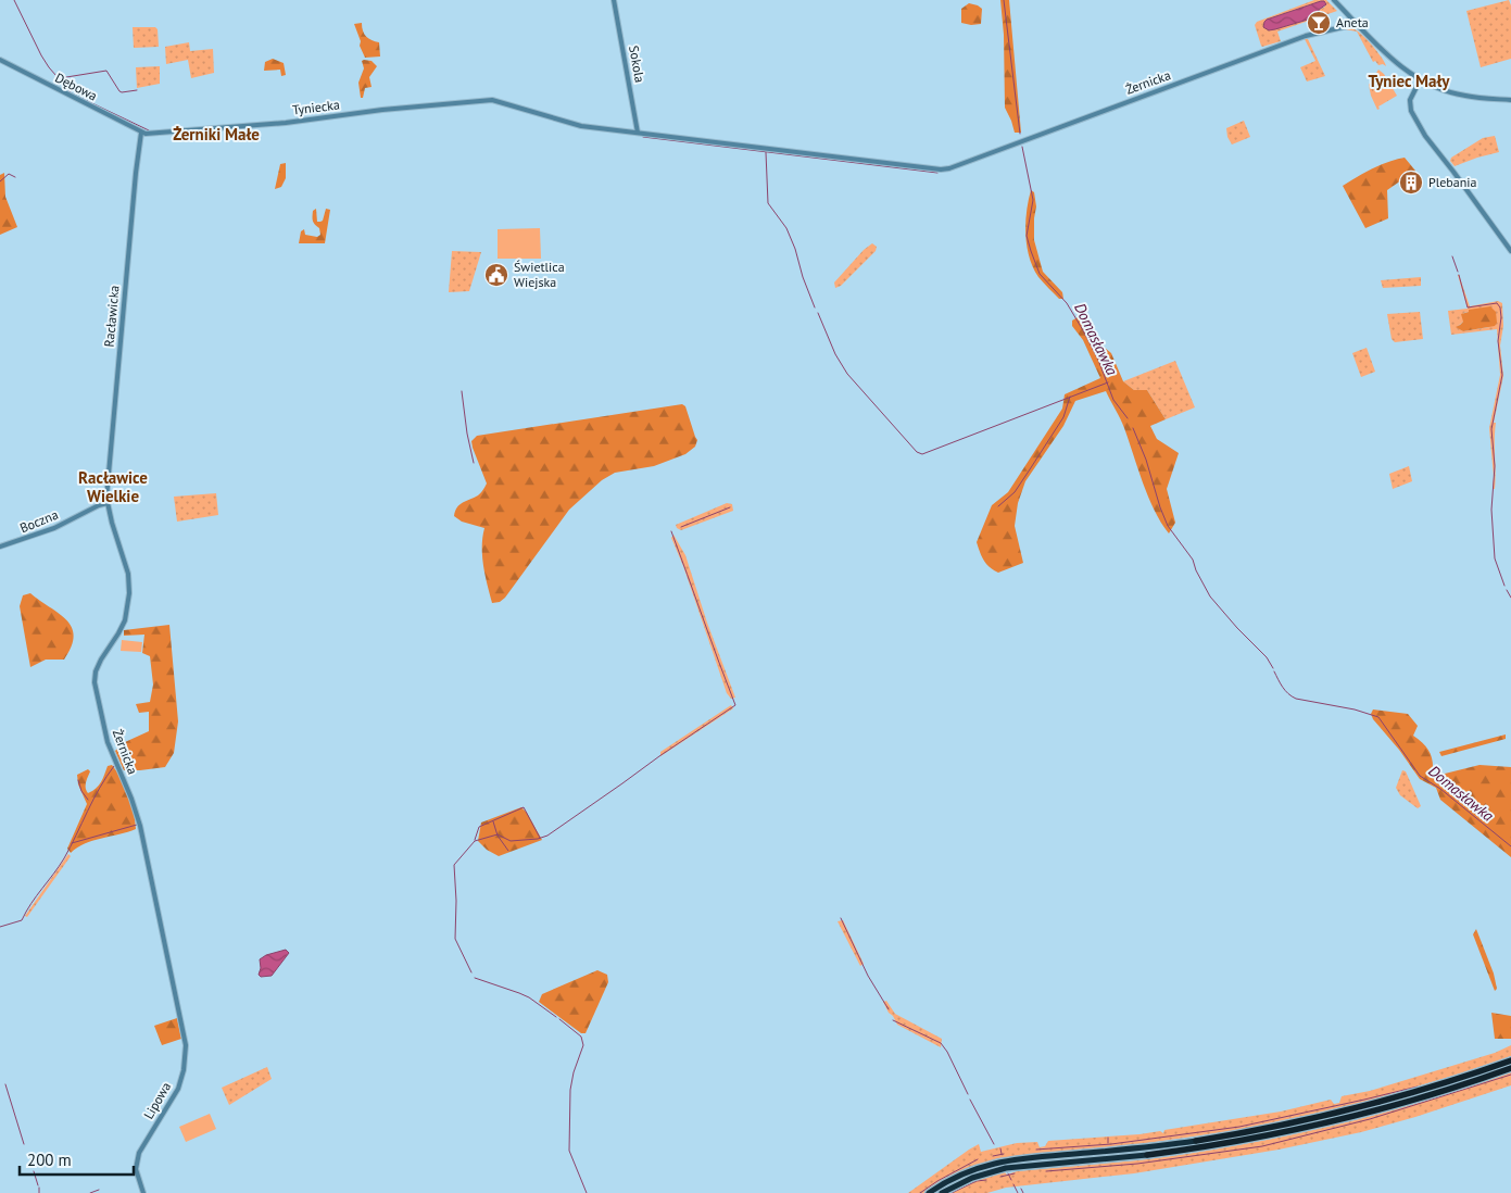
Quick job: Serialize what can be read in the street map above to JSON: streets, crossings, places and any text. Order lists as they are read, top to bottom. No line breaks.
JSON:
{"streets":{"street":["Sokola","Żernicka","Dębowa","Tyniecka","Racławicka","Boczna","Lipowa"]},"crossings":[["Sokola","Żernicka"],["Sokola","Tyniecka"],["Żernicka","Tyniecka"],["Żernicka","Racławicka"],["Żernicka","Boczna"],["Żernicka","Lipowa"],["Dębowa","Tyniecka"],["Dębowa","Racławicka"],["Tyniecka","Racławicka"],["Racławicka","Boczna"]],"districts":["Tyniec Mały","Żerniki Małe","Racławice Wielkie"],"water":["Domasławka"],"places":{"bar":["Aneta"],"building":["Plebania"],"public building":["Świetlica Wiejska"]},"scale_bar":"200 m"}
